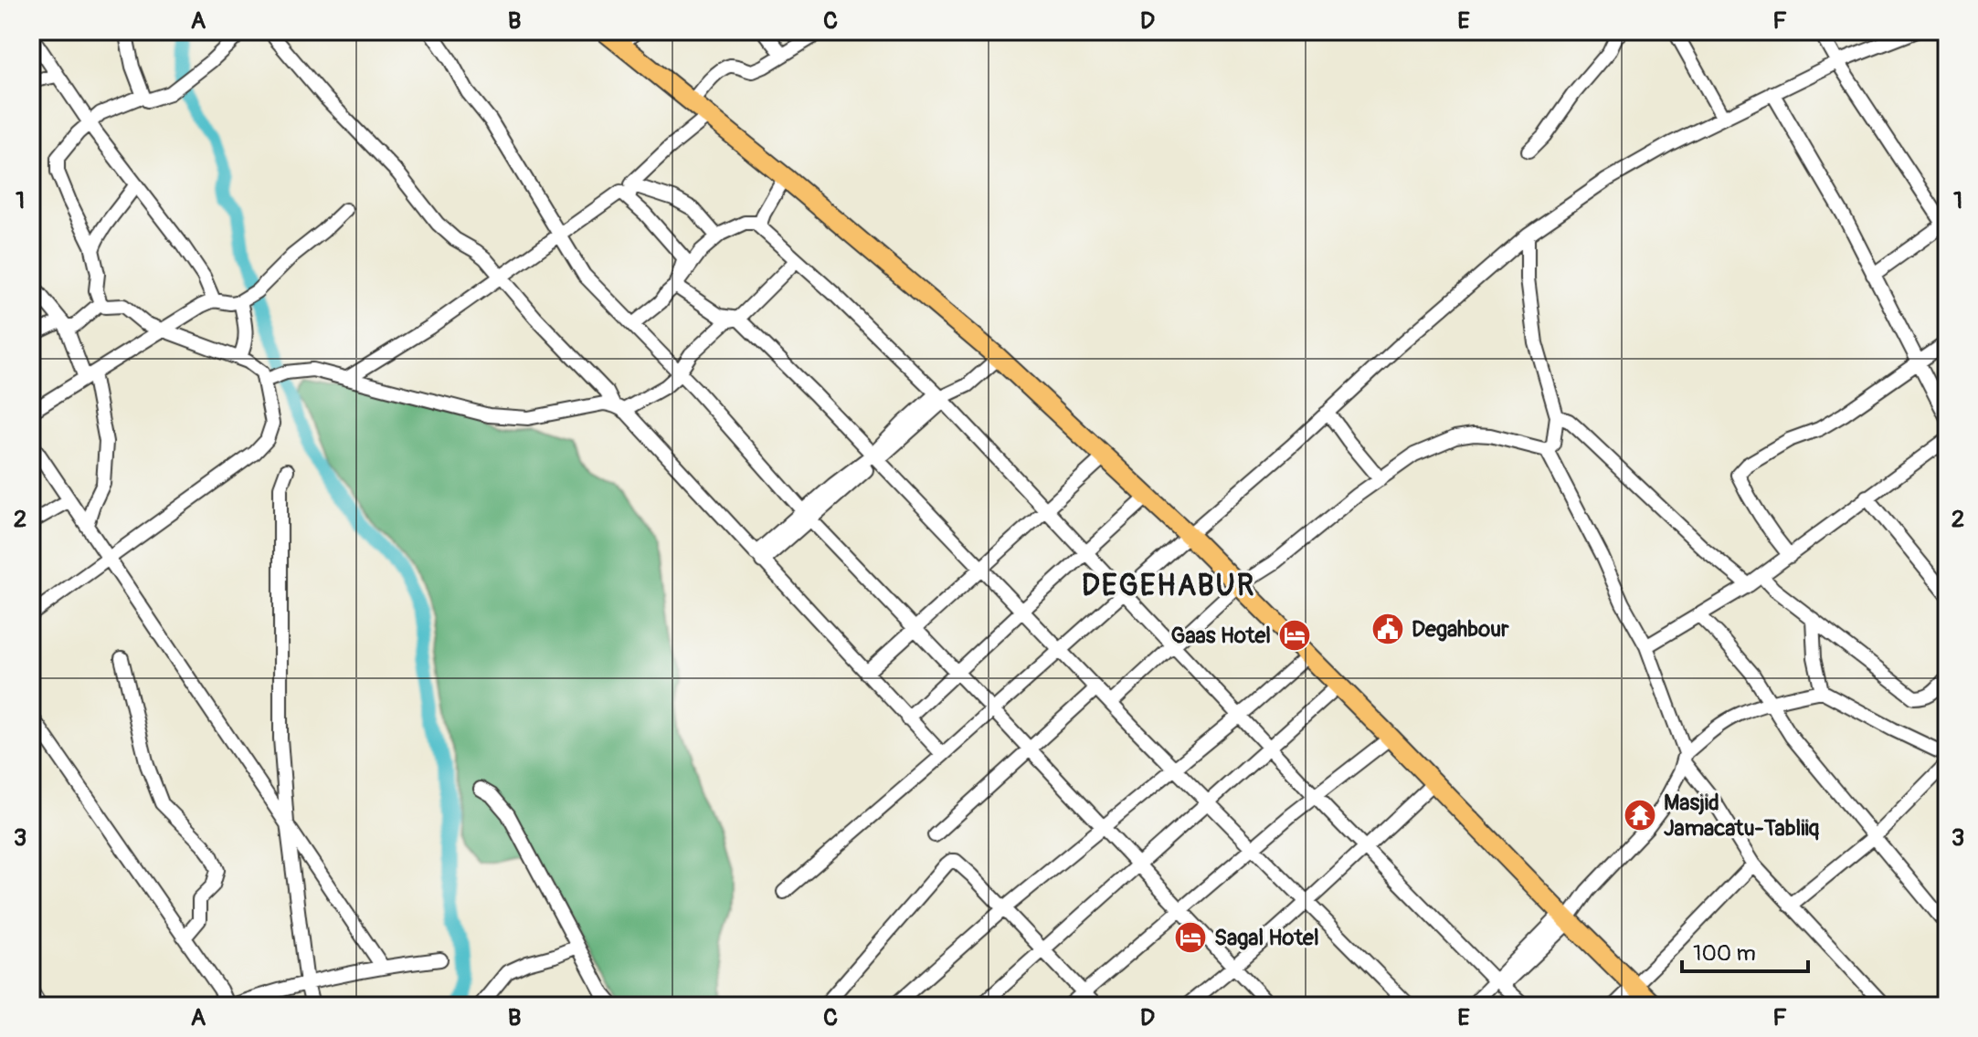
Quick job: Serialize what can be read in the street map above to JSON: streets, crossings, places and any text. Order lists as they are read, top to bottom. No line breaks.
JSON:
{"districts":["DEGEHABUR"],"places":{"public building":["Degahbour"],"hotel":["Gaas Hotel","Sagal Hotel"],"temple":["Masjid Jamacatu-Tabliiq"]},"scale_bar":"100 m","grid":{"columns":["A","B","C","D","E","F"],"rows":["1","2","3"]}}
